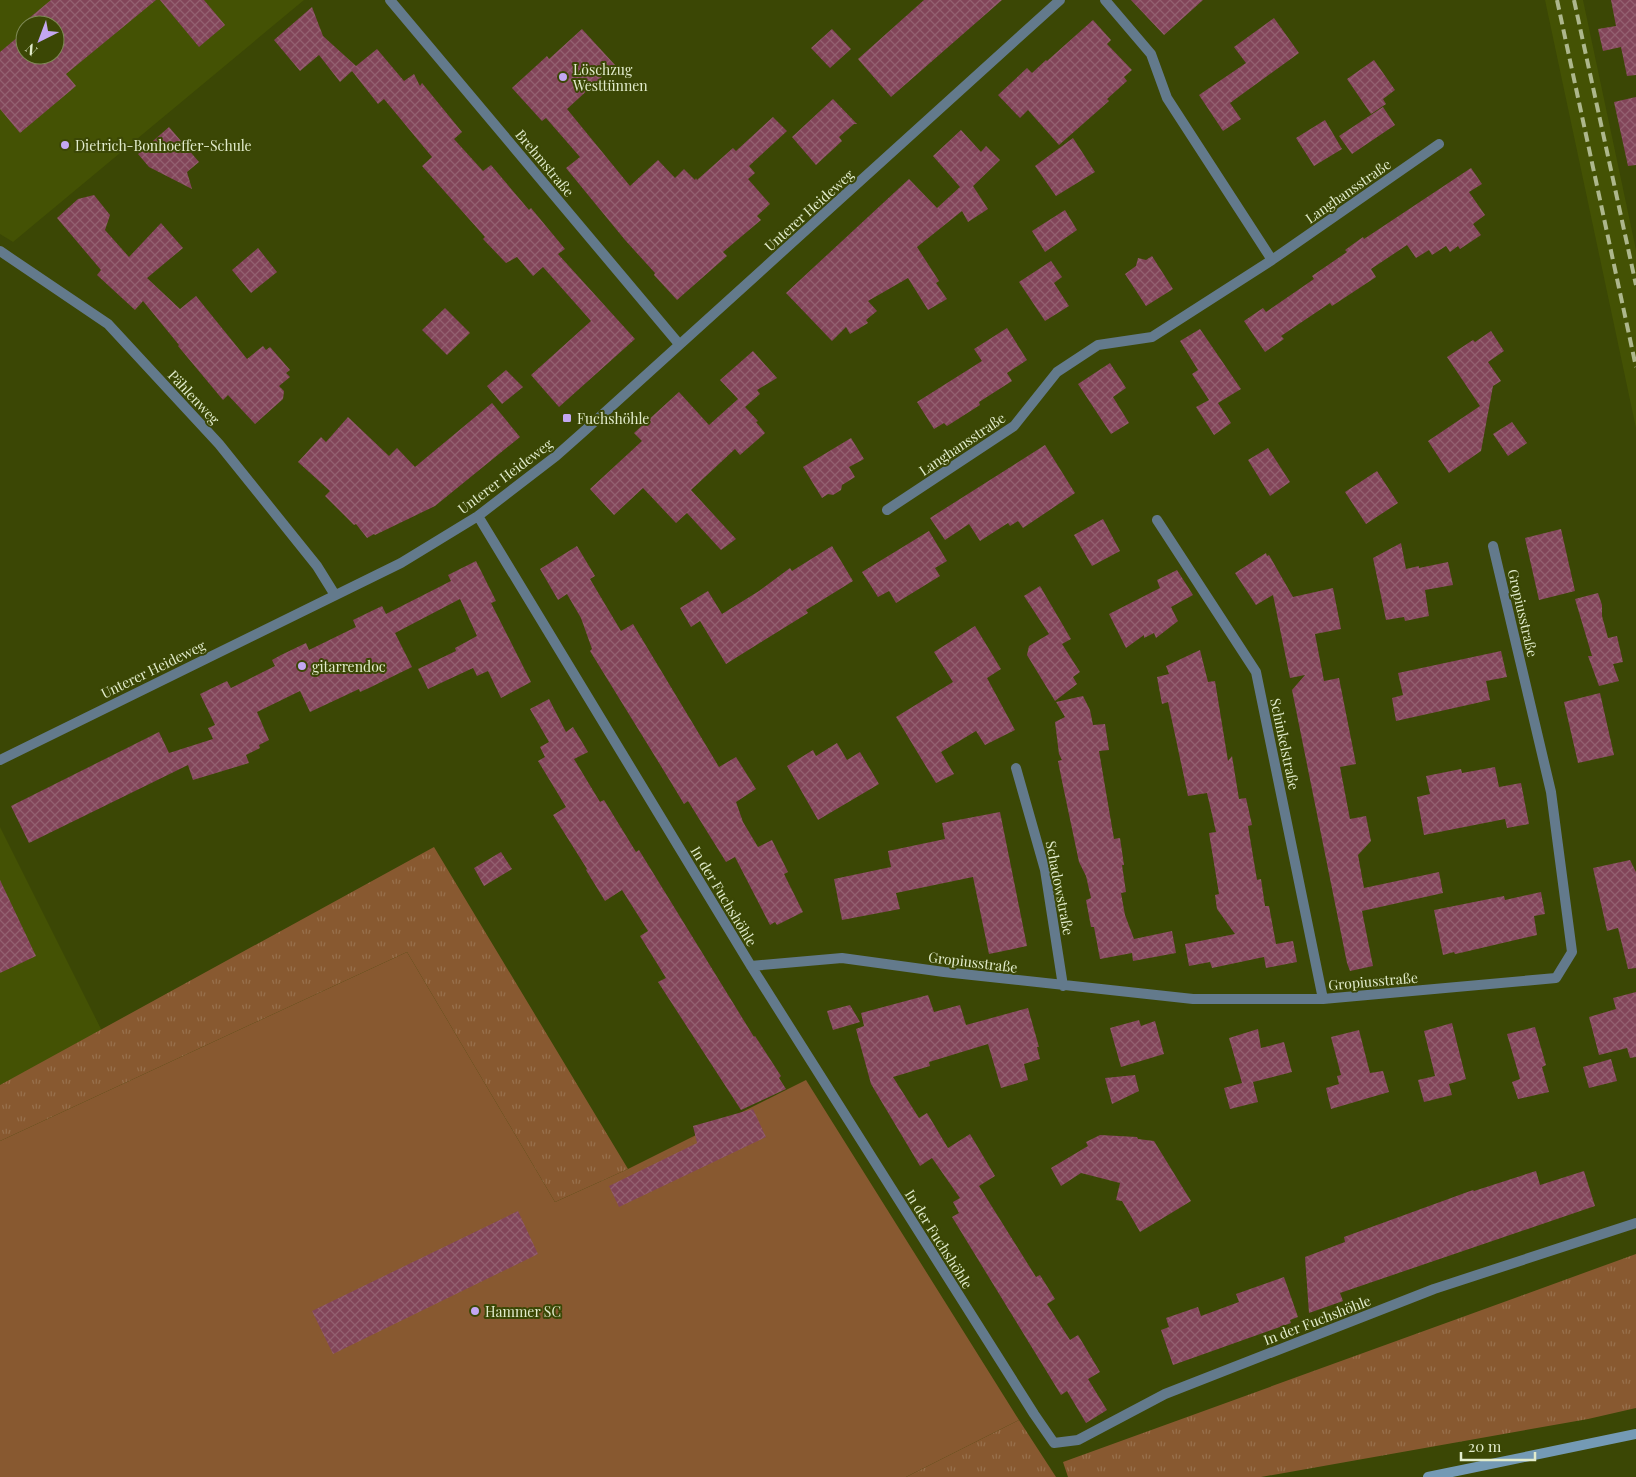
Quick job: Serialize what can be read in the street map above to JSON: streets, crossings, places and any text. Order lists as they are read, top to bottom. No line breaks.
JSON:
{"streets":{"street":["Brehmstraße","Langhansstraße","Unterer Heideweg","Pählenweg","Gropiusstraße","Schinkelstraße","Schadowstraße","In der Fuchshöhle"]},"crossings":[["Brehmstraße","Unterer Heideweg"],["Unterer Heideweg","Pählenweg"],["Unterer Heideweg","In der Fuchshöhle"],["Gropiusstraße","Schinkelstraße"],["Gropiusstraße","Schadowstraße"],["Gropiusstraße","In der Fuchshöhle"]],"places":{"other":["Löschzug Westtünnen","Dietrich-Bonhoeffer-Schule","gitarrendoc","Hammer SC"],"transit":["Fuchshöhle"]},"scale_bar":"20 m","north":"bottom left"}
